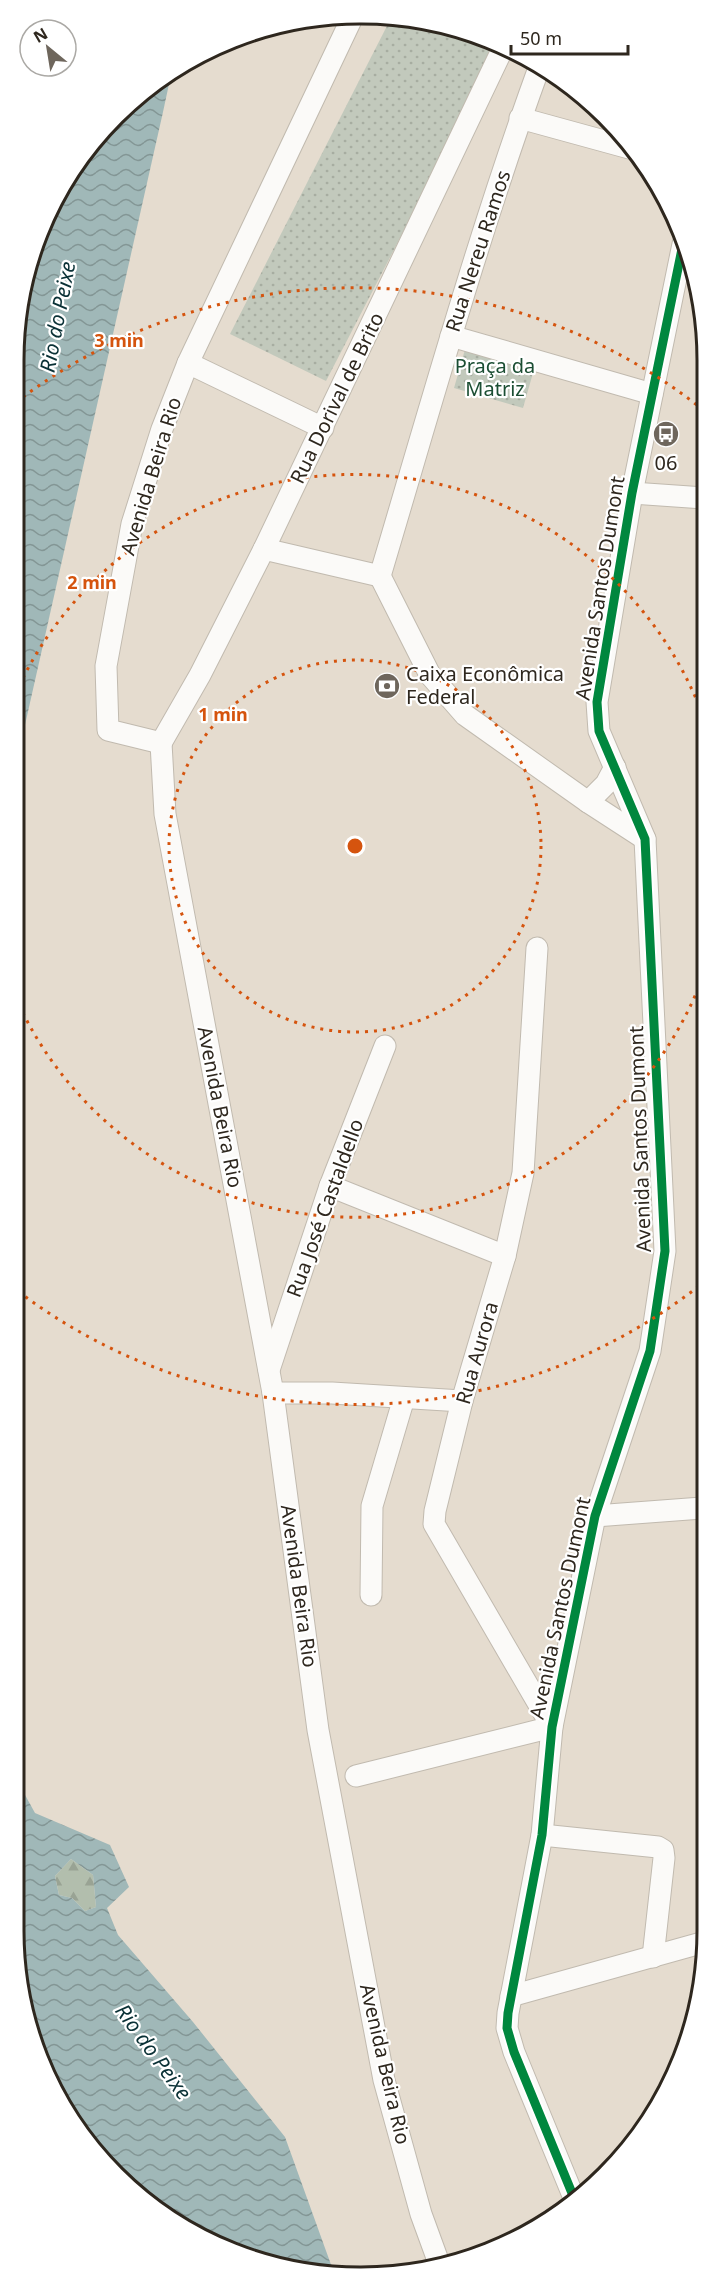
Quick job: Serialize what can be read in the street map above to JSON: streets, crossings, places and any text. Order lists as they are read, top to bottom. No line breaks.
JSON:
{"streets":{"street":["Rua Nereu Ramos","Rua Dorival de Brito","Avenida Beira Rio","Avenida Santos Dumont","Rua José Castaldello","Rua Aurora"]},"crossings":[["Rua Dorival de Brito","Avenida Beira Rio"],["Avenida Beira Rio","Rua José Castaldello"],["Avenida Santos Dumont","Rua Aurora"]],"water":["Rio do Peixe"],"parks":["Praça da Matriz"],"places":{"bus stop":["06"],"bank":["Caixa Econômica Federal"]},"scale_bar":"50 m","north":"top left","rings":["3 min","2 min","1 min"]}
